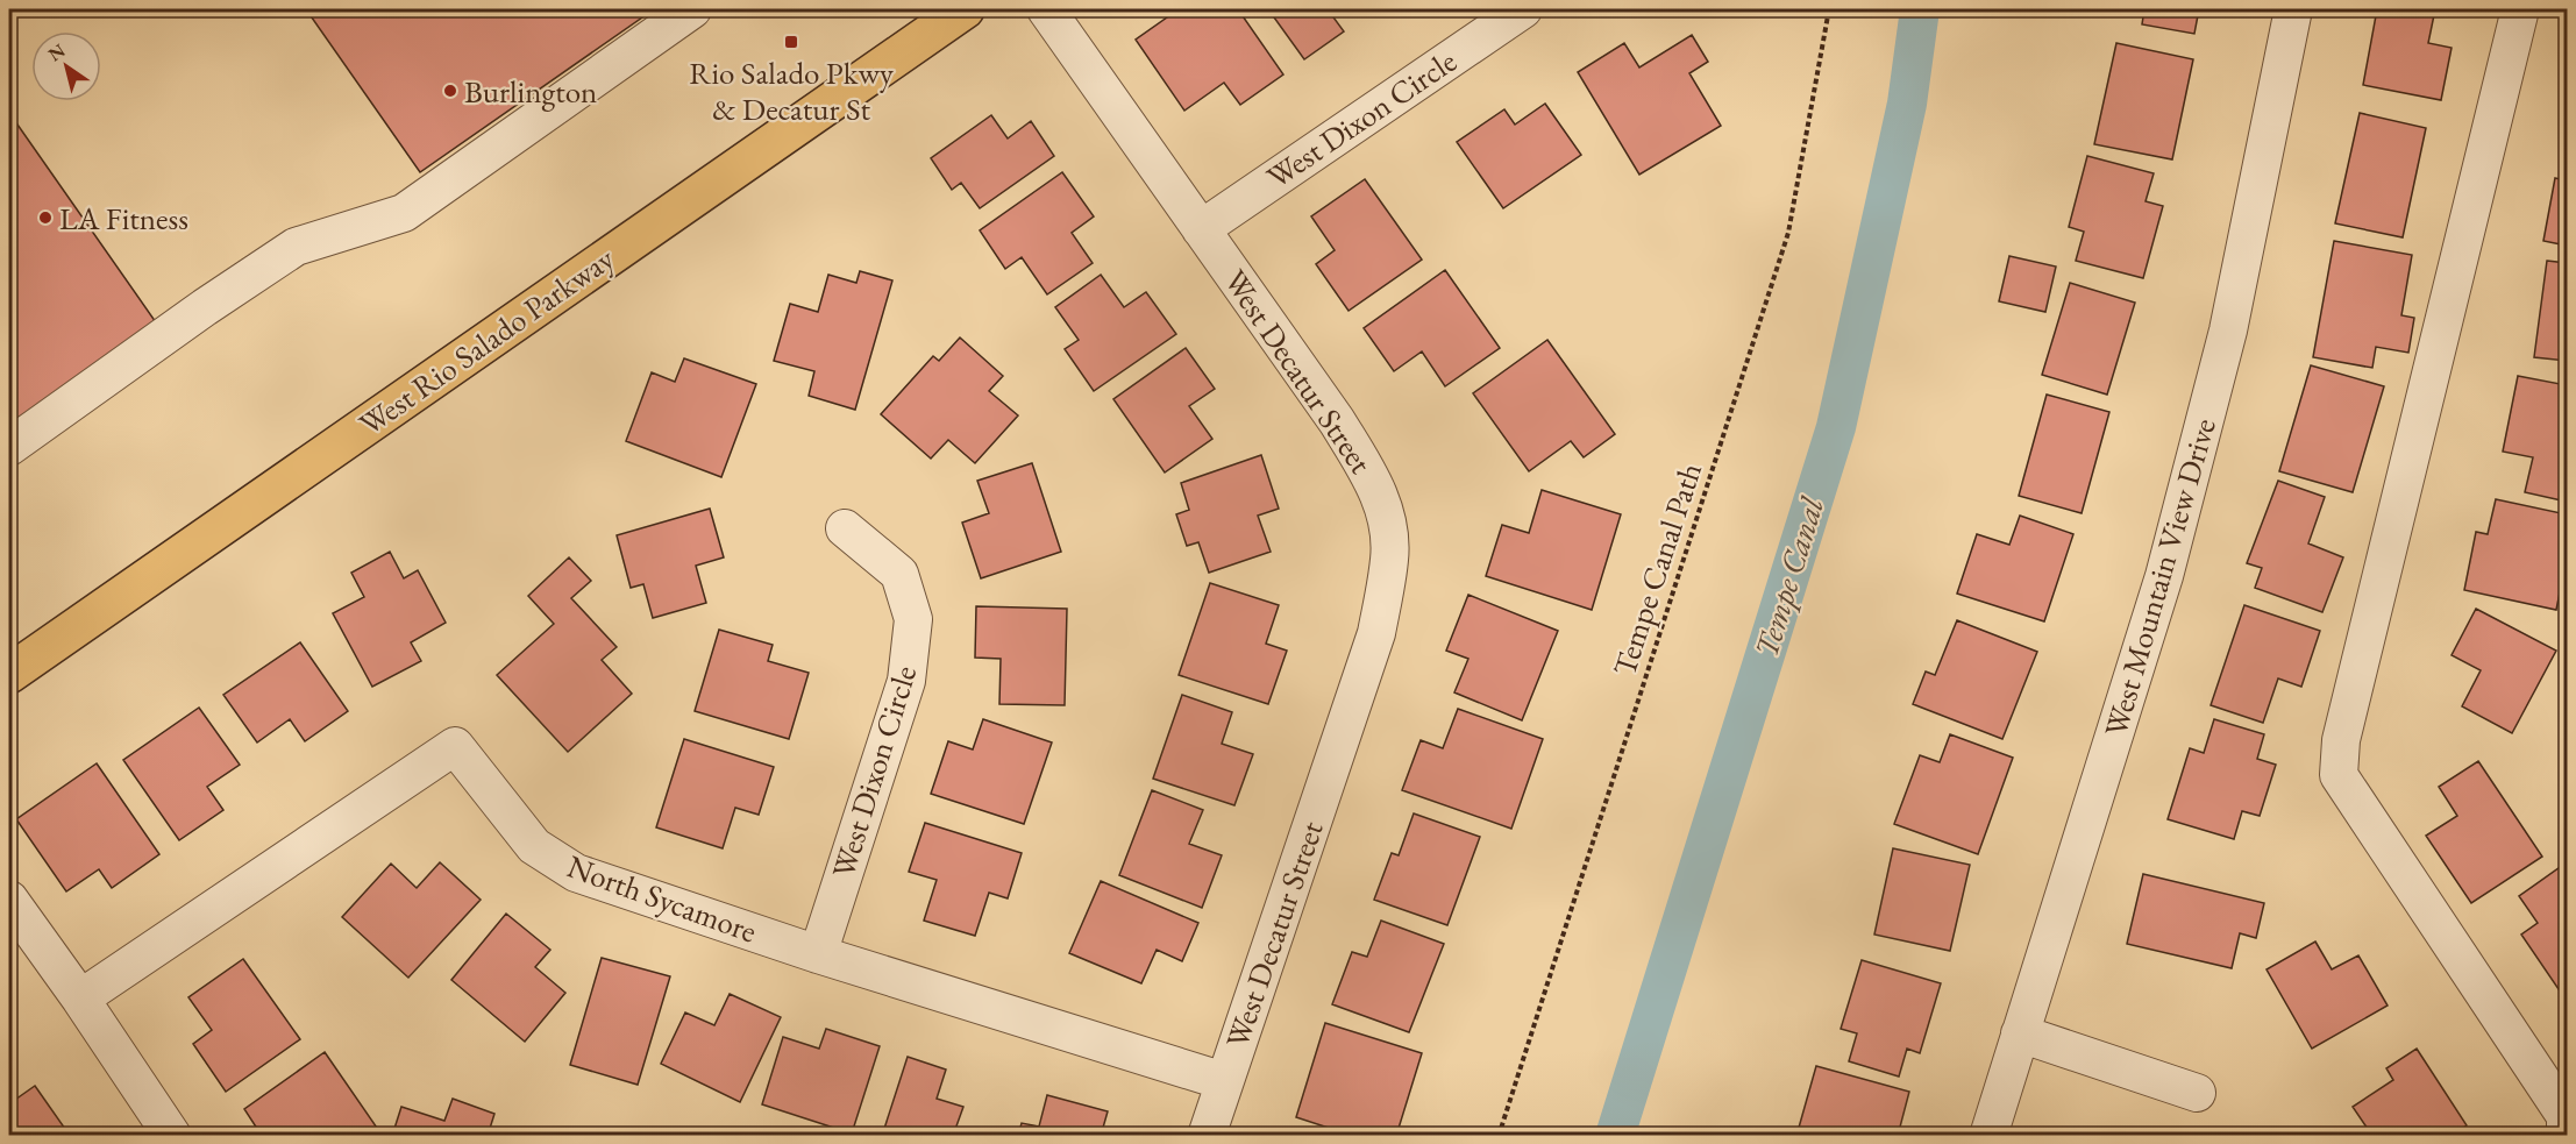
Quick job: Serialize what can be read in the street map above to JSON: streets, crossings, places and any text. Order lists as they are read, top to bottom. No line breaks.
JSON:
{"streets":{"main road":["West Rio Salado Parkway"],"street":["West Dixon Circle","West Decatur Street","West Mountain View Drive","North Sycamore"],"path":["Tempe Canal Path"]},"crossings":[["West Dixon Circle","West Decatur Street"],["West Dixon Circle","North Sycamore"],["West Decatur Street","North Sycamore"]],"water":["Tempe Canal"],"places":{"transit":["Rio Salado Pkwy & Decatur St"],"other":["Burlington","LA Fitness"]},"north":"top left"}
